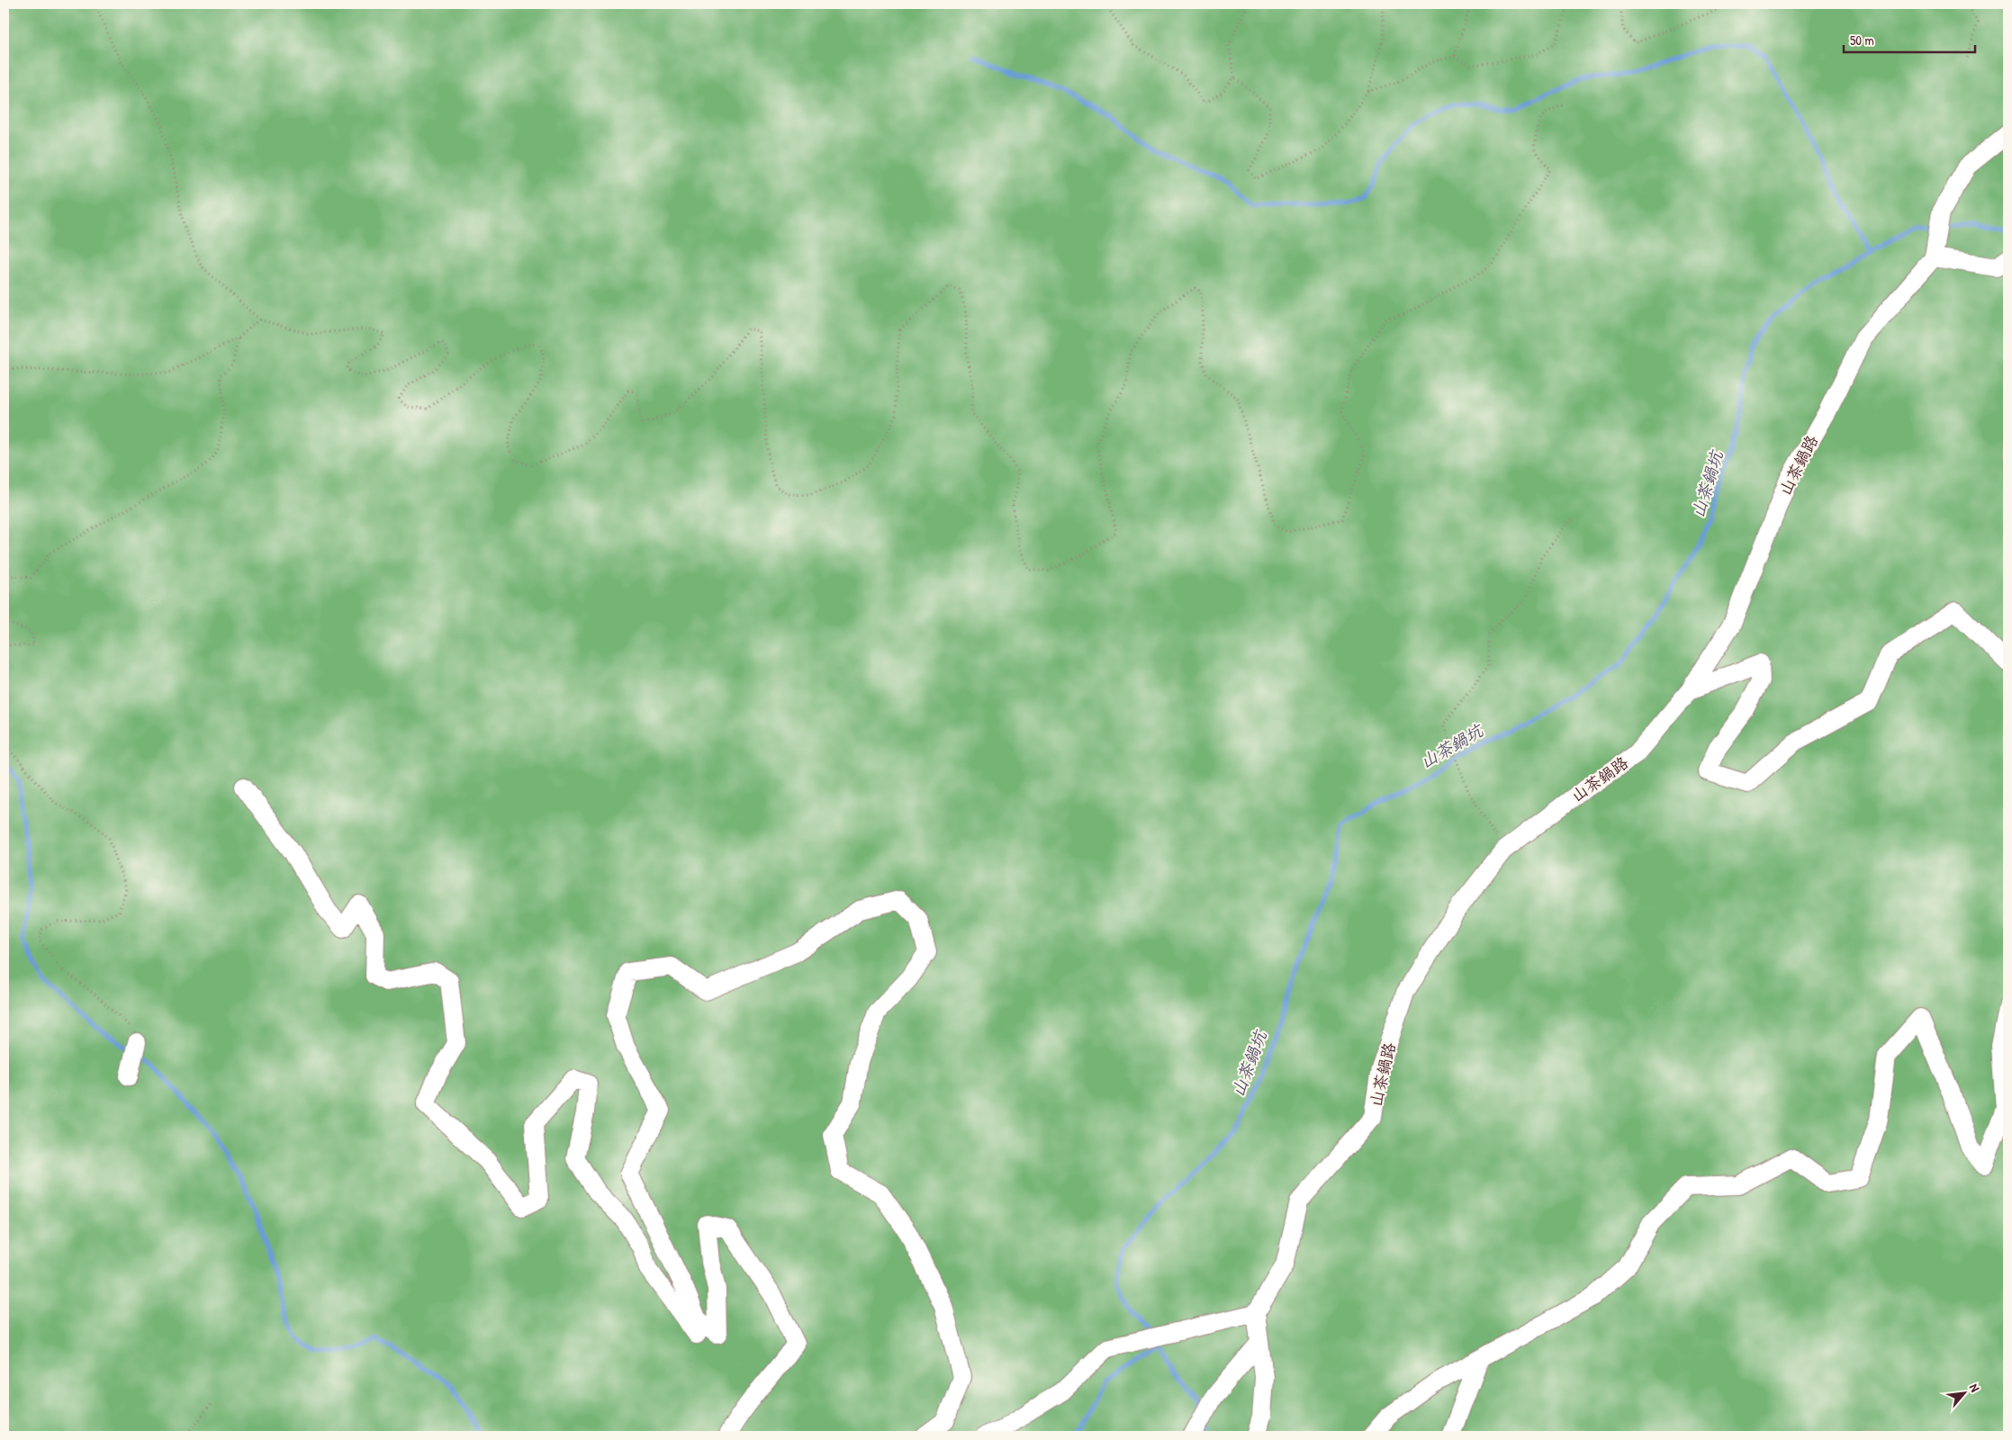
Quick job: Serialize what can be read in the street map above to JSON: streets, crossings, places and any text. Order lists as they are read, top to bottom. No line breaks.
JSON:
{"streets":{"street":["山茶鍋路"]},"water":["山茶鍋坑"],"scale_bar":"50 m","north":"top right"}
